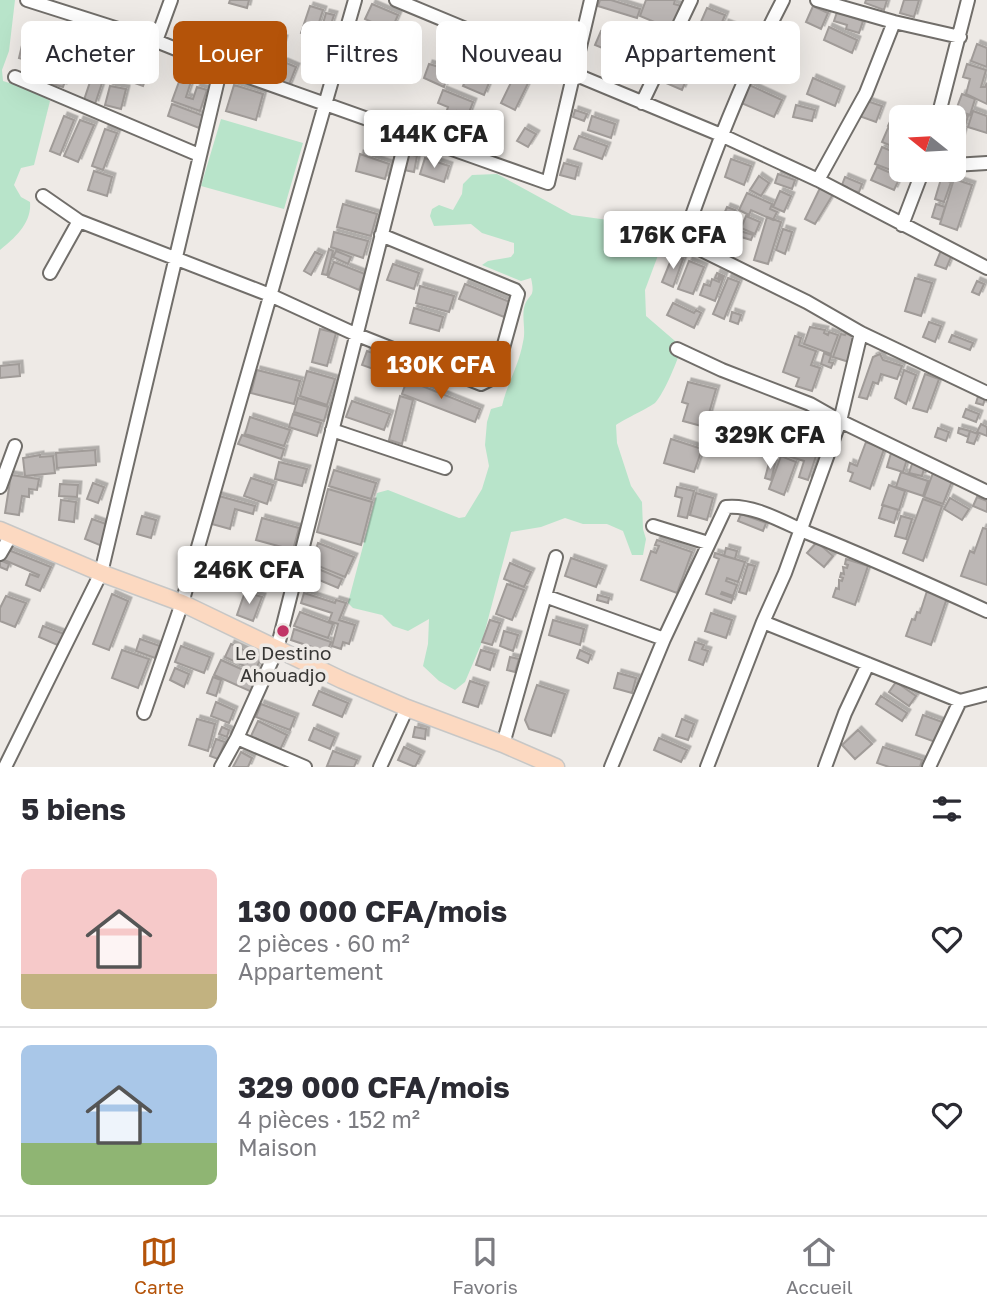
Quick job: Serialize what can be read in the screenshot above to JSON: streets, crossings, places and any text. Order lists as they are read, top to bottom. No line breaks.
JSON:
{"places":["Le Destino Ahouadjo"],"north":"left","page":{"chip":["Acheter","Louer","Filtres","Nouveau","Appartement"],"price":["144K CFA","176K CFA","130K CFA","329K CFA","246K CFA"],"heading":"5 biens","list":[{"name":"130 000 CFA/mois","note":"2 pièces · 60 m² · Appartement"},{"name":"329 000 CFA/mois","note":"4 pièces · 152 m² · Maison"}],"tabs":["Carte","Favoris","Accueil"]}}
